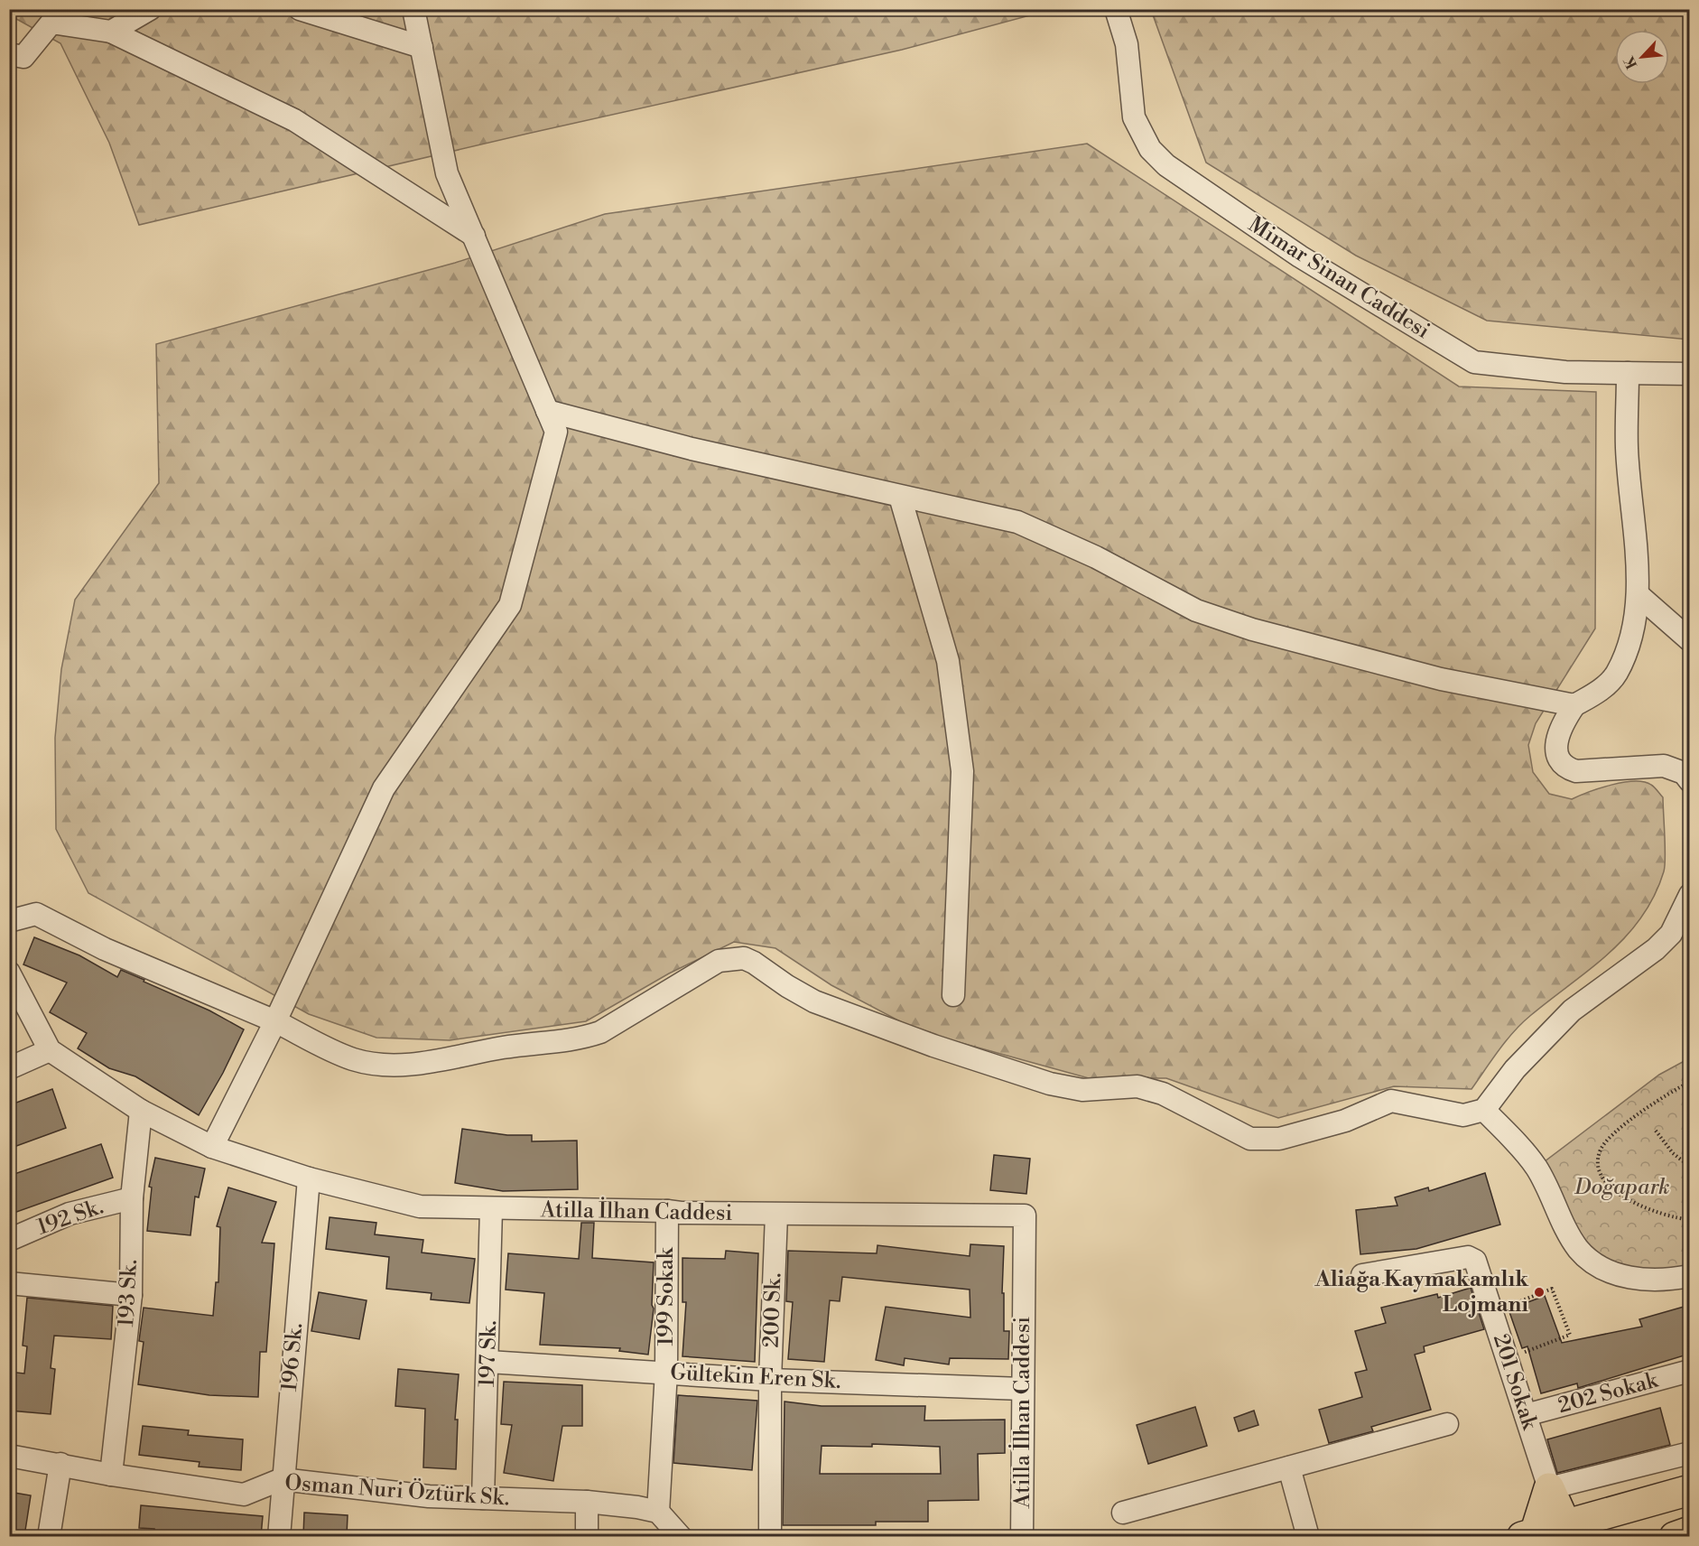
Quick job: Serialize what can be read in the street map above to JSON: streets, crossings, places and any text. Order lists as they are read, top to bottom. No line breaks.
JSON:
{"streets":{"street":["Mimar Sinan Caddesi","Atilla İlhan Caddesi","192 Sk.","193 Sk.","199 Sokak","200 Sk.","197 Sk.","196 Sk.","Gültekin Eren Sk.","201 Sokak","202 Sokak","Osman Nuri Öztürk Sk."]},"crossings":[["Atilla İlhan Caddesi","193 Sk."],["Atilla İlhan Caddesi","199 Sokak"],["Atilla İlhan Caddesi","200 Sk."],["Atilla İlhan Caddesi","197 Sk."],["Atilla İlhan Caddesi","196 Sk."],["Atilla İlhan Caddesi","Gültekin Eren Sk."],["192 Sk.","193 Sk."],["193 Sk.","Osman Nuri Öztürk Sk."],["199 Sokak","Gültekin Eren Sk."],["199 Sokak","Osman Nuri Öztürk Sk."],["200 Sk.","Gültekin Eren Sk."],["197 Sk.","Gültekin Eren Sk."],["197 Sk.","Osman Nuri Öztürk Sk."],["196 Sk.","Osman Nuri Öztürk Sk."],["201 Sokak","202 Sokak"]],"parks":["Doğapark"],"places":["Aliağa Kaymakamlık Lojmanı"],"north":"bottom left"}
